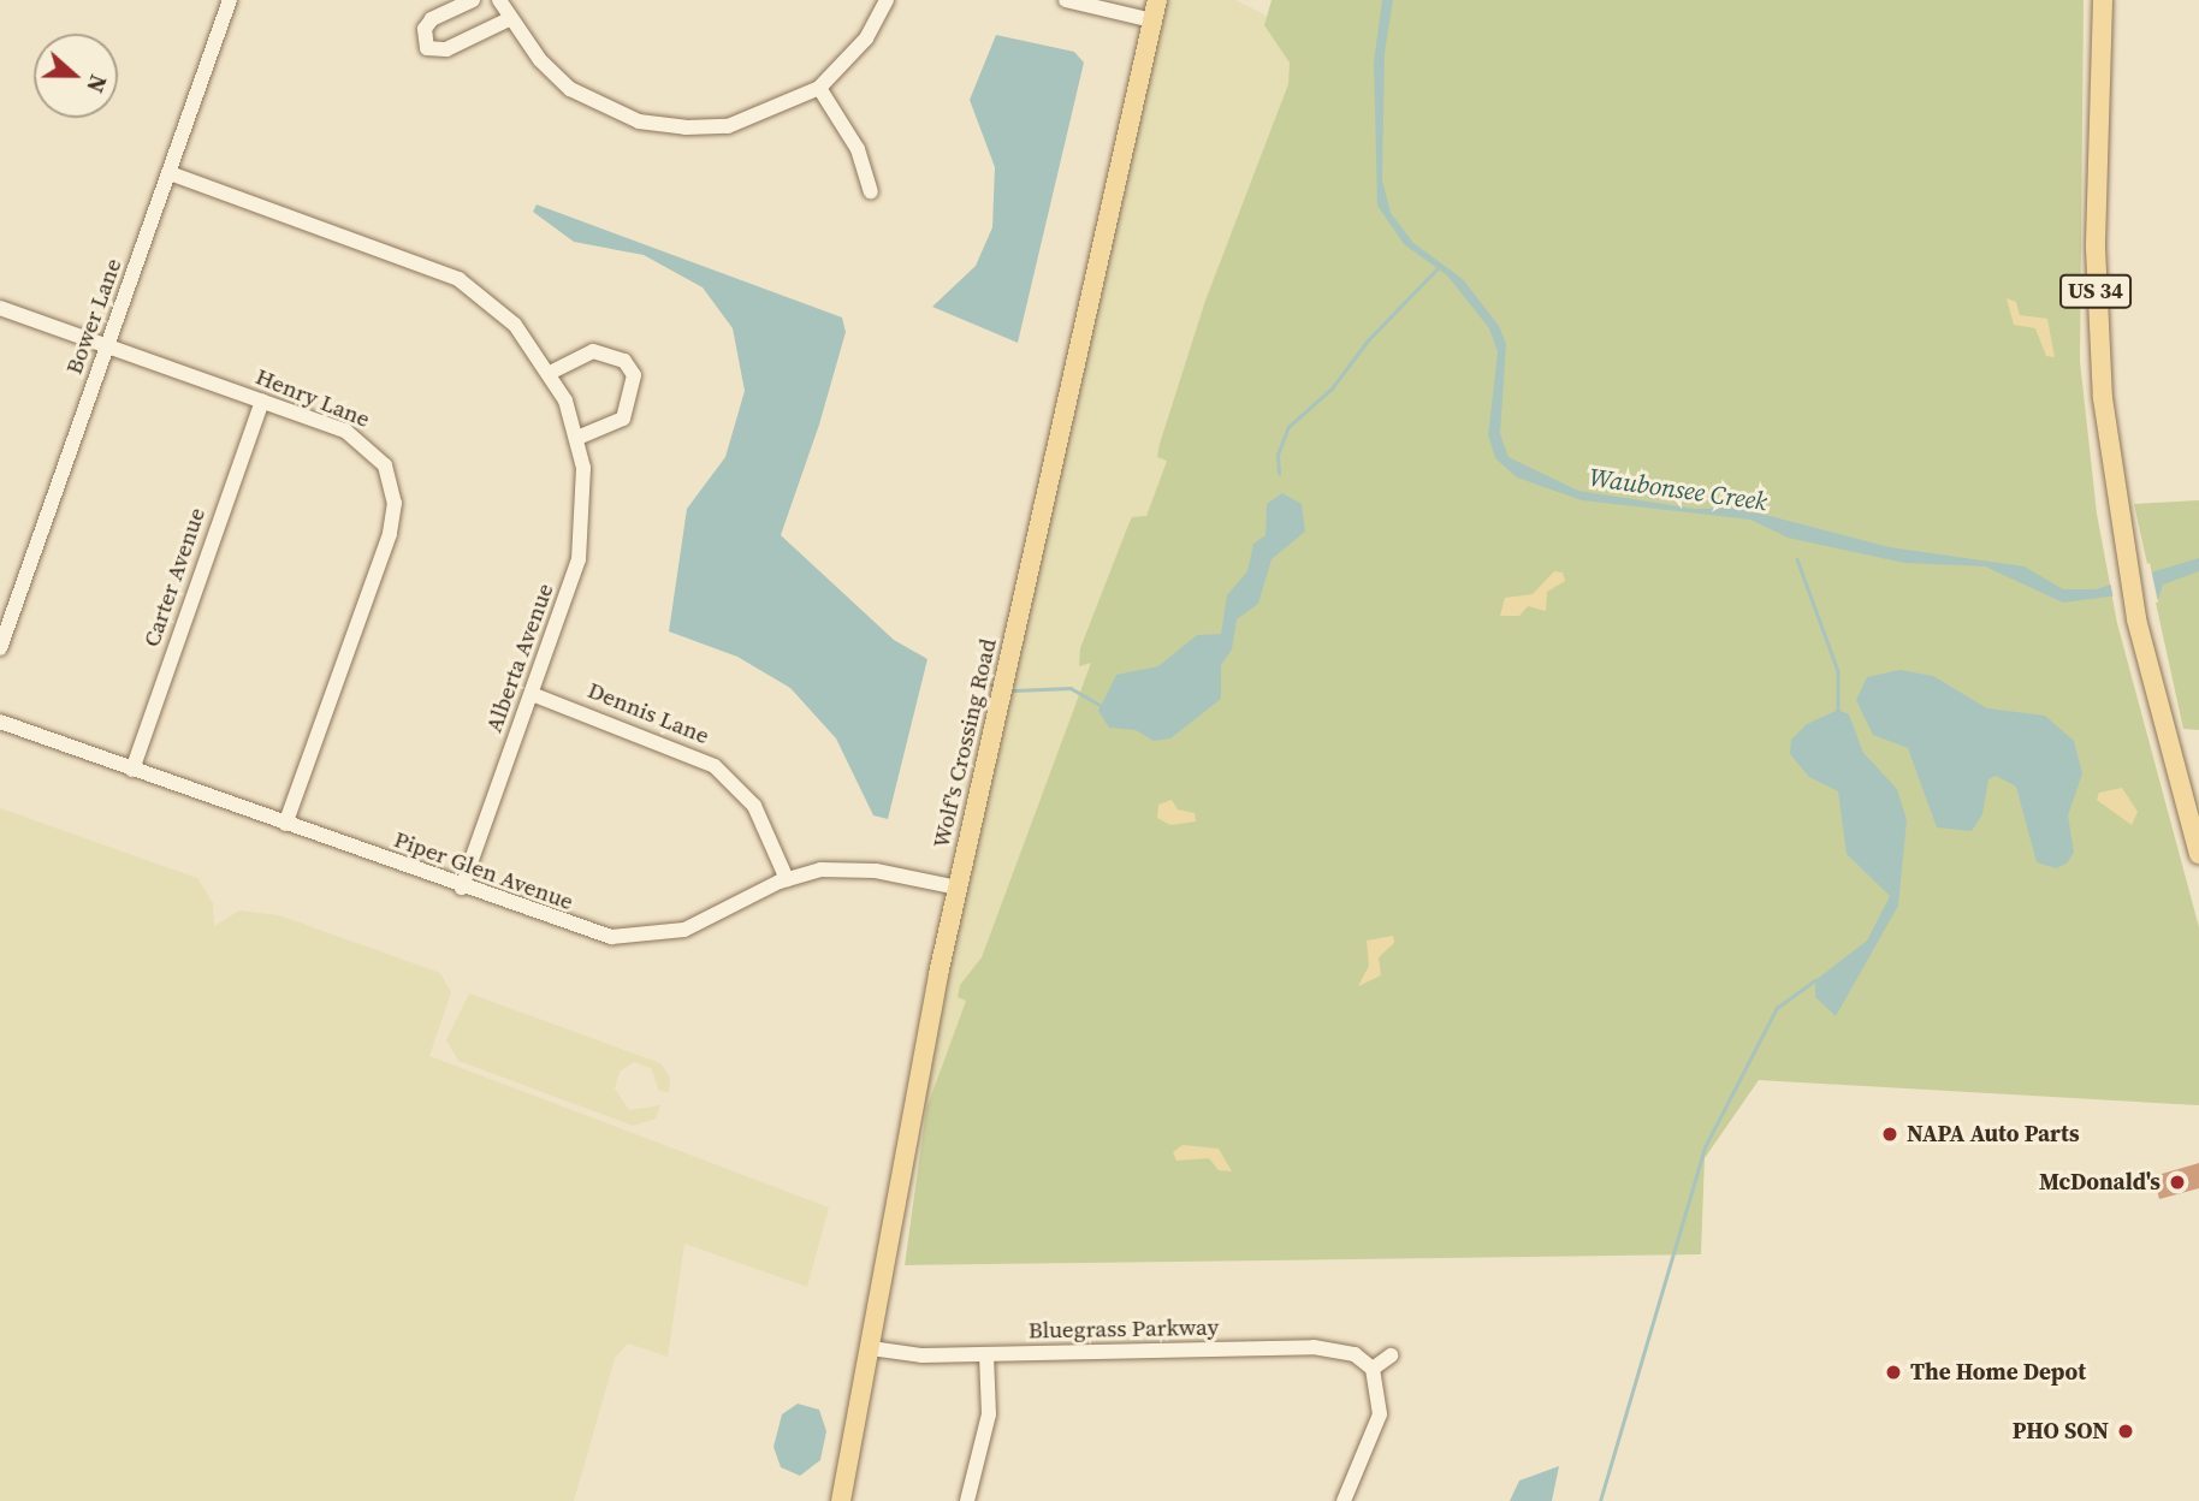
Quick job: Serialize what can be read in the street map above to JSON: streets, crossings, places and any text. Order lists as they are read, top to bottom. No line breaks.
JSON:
{"streets":{"main road":["US 34","Wolf's Crossing Road"],"street":["Bower Lane","Henry Lane","Carter Avenue","Alberta Avenue","Dennis Lane","Piper Glen Avenue","Bluegrass Parkway"]},"crossings":[["Bower Lane","Henry Lane"],["Bower Lane","Alberta Avenue"],["Henry Lane","Carter Avenue"],["Henry Lane","Piper Glen Avenue"],["Carter Avenue","Piper Glen Avenue"],["Alberta Avenue","Dennis Lane"],["Alberta Avenue","Piper Glen Avenue"],["Dennis Lane","Piper Glen Avenue"],["Wolf's Crossing Road","Piper Glen Avenue"],["Wolf's Crossing Road","Bluegrass Parkway"]],"water":["Waubonsee Creek"],"places":["NAPA Auto Parts","McDonald's","The Home Depot","PHO SON"],"north":"right"}
